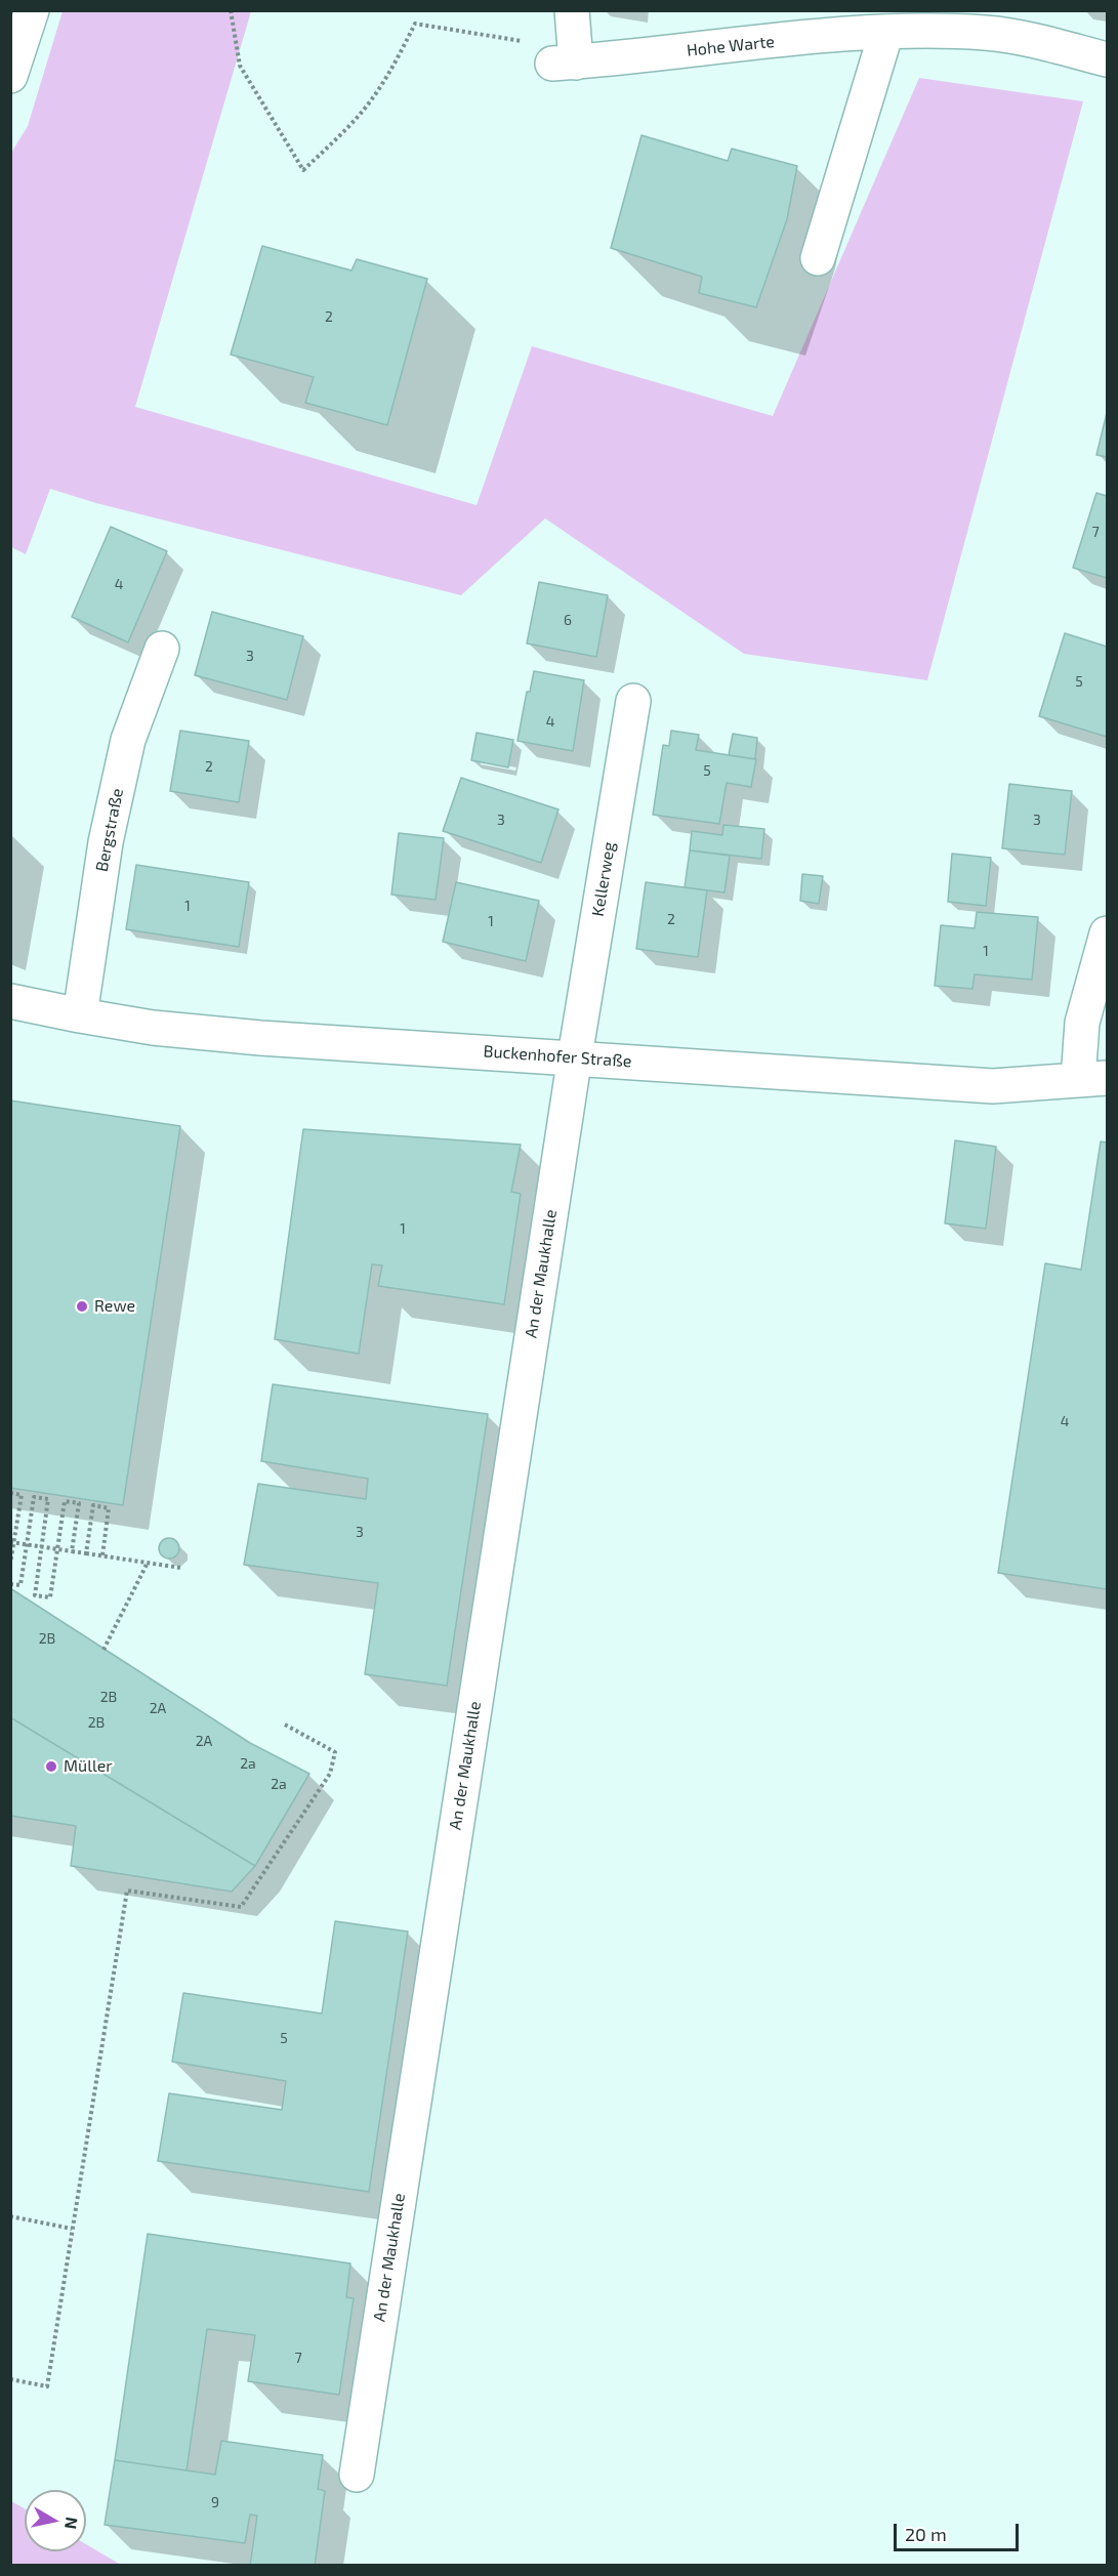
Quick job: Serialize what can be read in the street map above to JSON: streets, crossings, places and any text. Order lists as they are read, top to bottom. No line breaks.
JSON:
{"streets":{"street":["Hohe Warte","Bergstraße","Kellerweg","Buckenhofer Straße","An der Maukhalle"]},"crossings":[["Bergstraße","Buckenhofer Straße"],["Kellerweg","Buckenhofer Straße"],["Kellerweg","An der Maukhalle"],["Buckenhofer Straße","An der Maukhalle"]],"places":["Rewe","Müller"],"house_numbers":["2","7","4","6","3","5","4","2","5","3","3","1","2","1","1","1","4","3","2B","2B","2A","2B","2A","2a","2a","5","7","9"],"scale_bar":"20 m","north":"right"}
